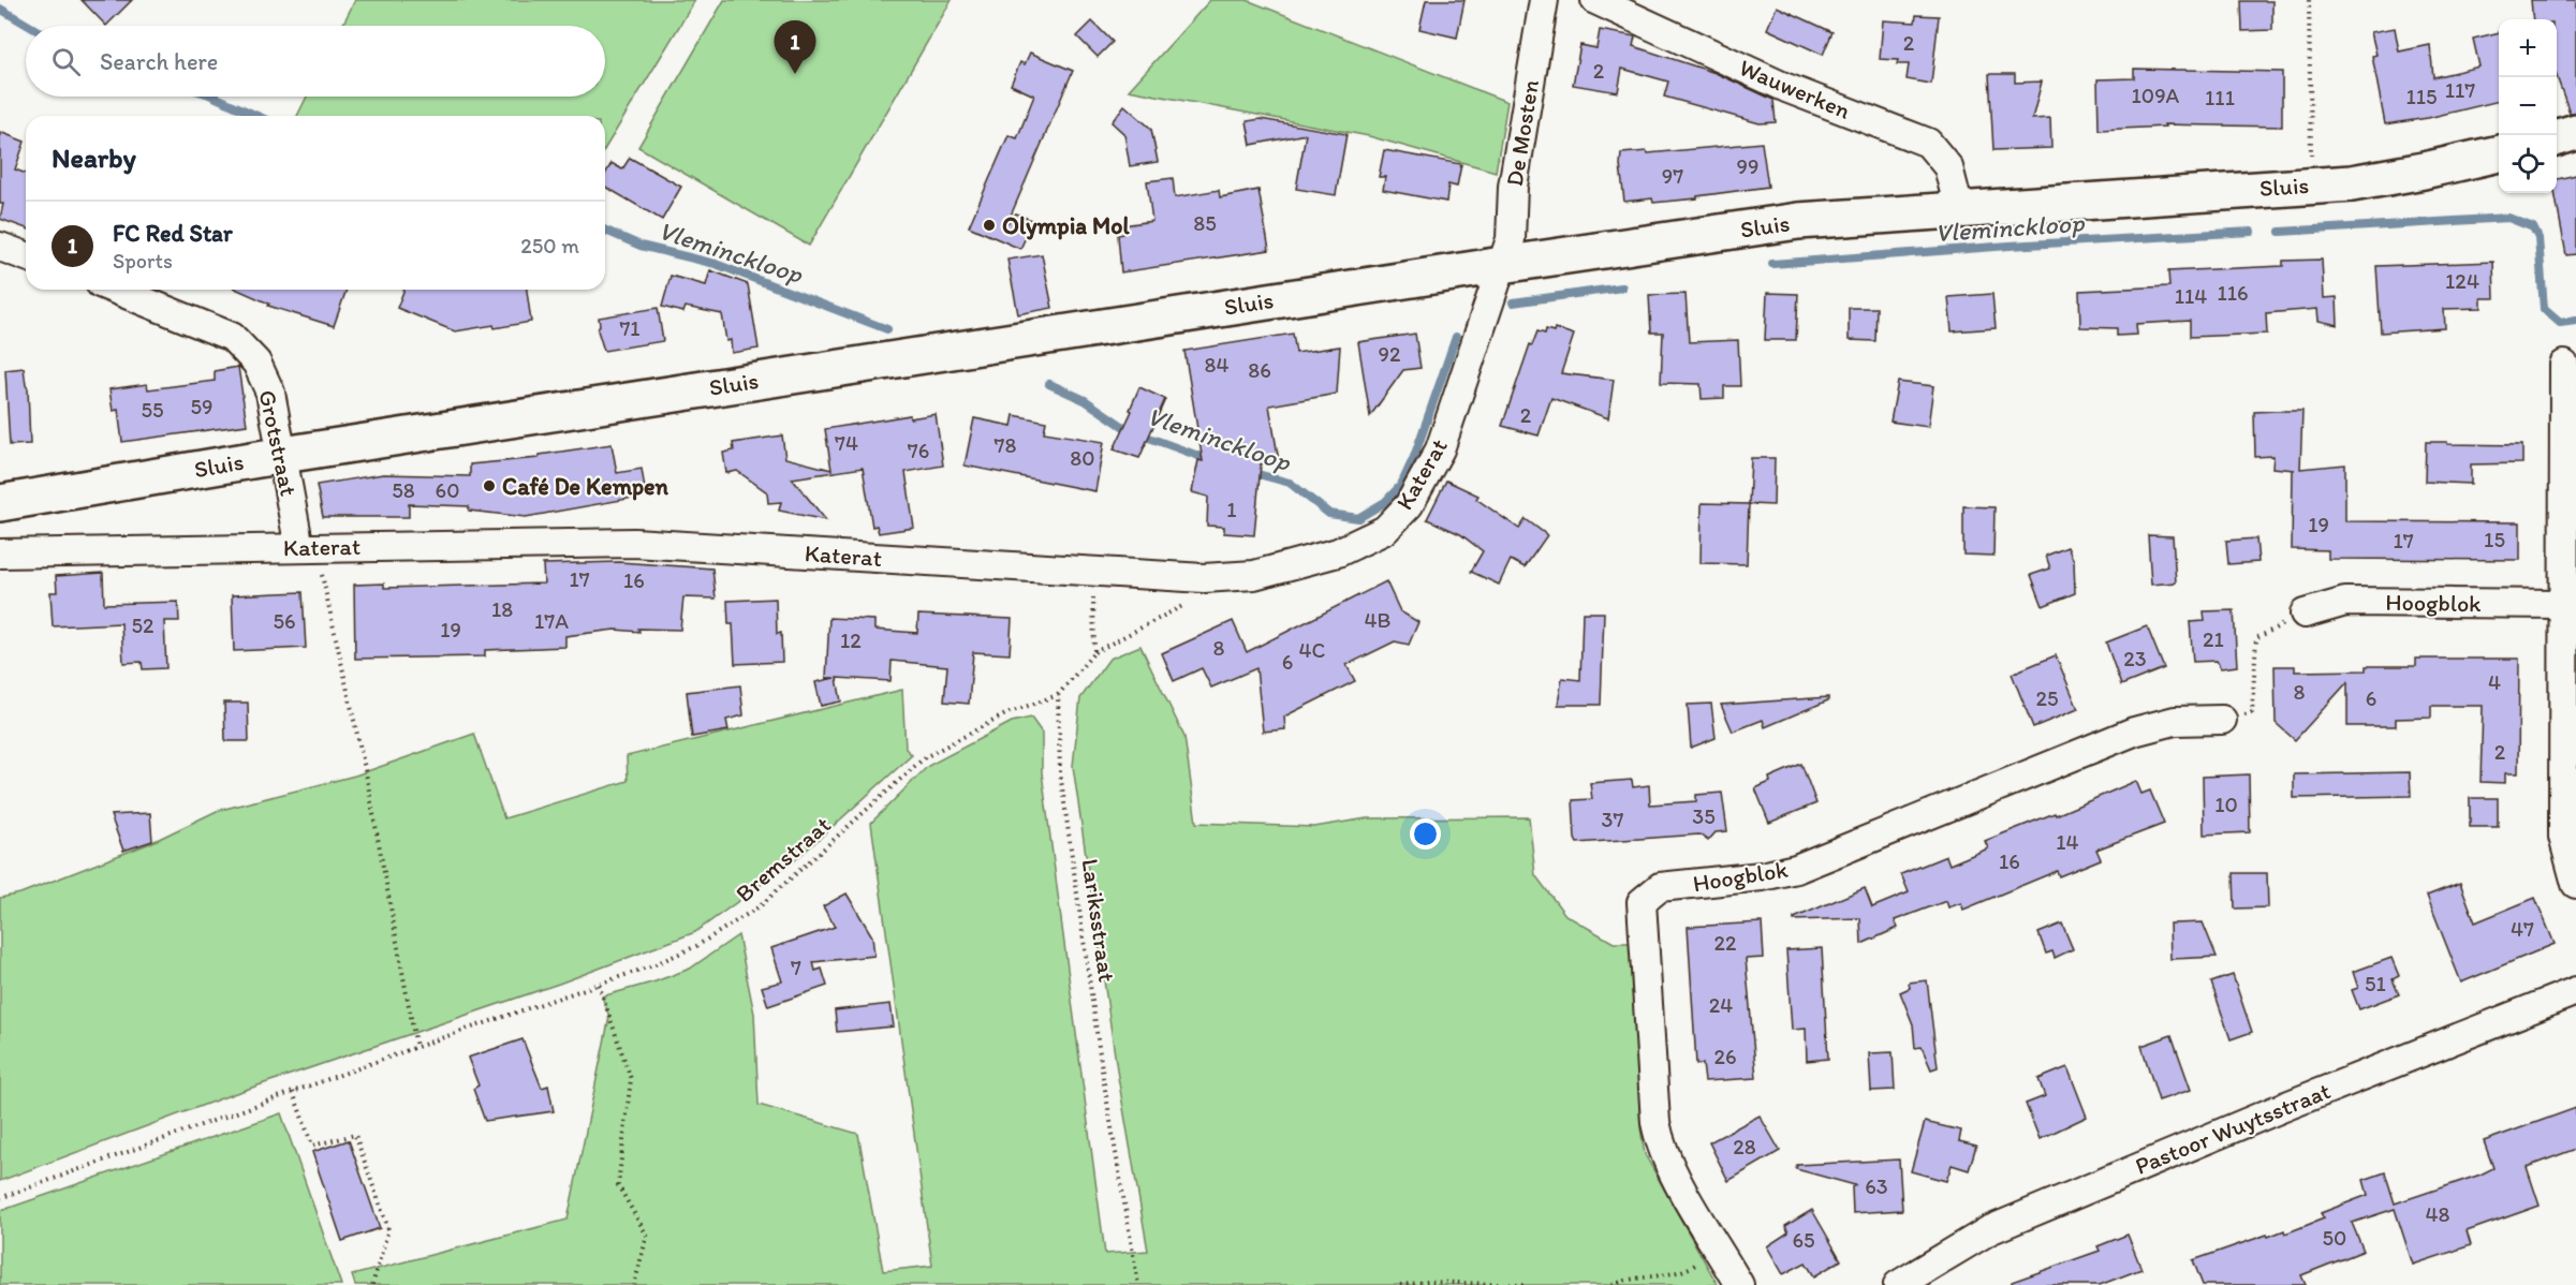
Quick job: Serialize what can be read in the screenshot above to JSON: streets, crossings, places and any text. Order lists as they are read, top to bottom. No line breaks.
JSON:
{"streets":{"street":["Wauwerken","De Mosten","Sluis","Grotstraat","Katerat","Hoogblok","Pastoor Wuytsstraat"],"path":["Bremstraat","Lariksstraat"]},"crossings":[["Wauwerken","Sluis"],["De Mosten","Sluis"],["De Mosten","Katerat"],["Sluis","Grotstraat"],["Sluis","Katerat"],["Grotstraat","Katerat"],["Bremstraat","Lariksstraat"]],"water":["Vleminckloop"],"places":["Olympia Mol","Café De Kempen"],"house_numbers":["2","2","117","109A","115","111","99","97","85","124","116","114","71","92","84","86","59","55","2","74","78","76","80","58","60","1","19","15","17","17","16","18","4B","56","17A","52","19","21","12","8","4C","23","6","4","8","25","6","2","10","35","37","14","16","47","22","7","51","24","26","28","63","48","50","65"],"page":{"map_buttons":["+","−"],"pins":"1","search":"Search here","heading":"Nearby","list":[{"mark":"1","name":"FC Red Star","note":"Sports","value":"250 m"}]}}
